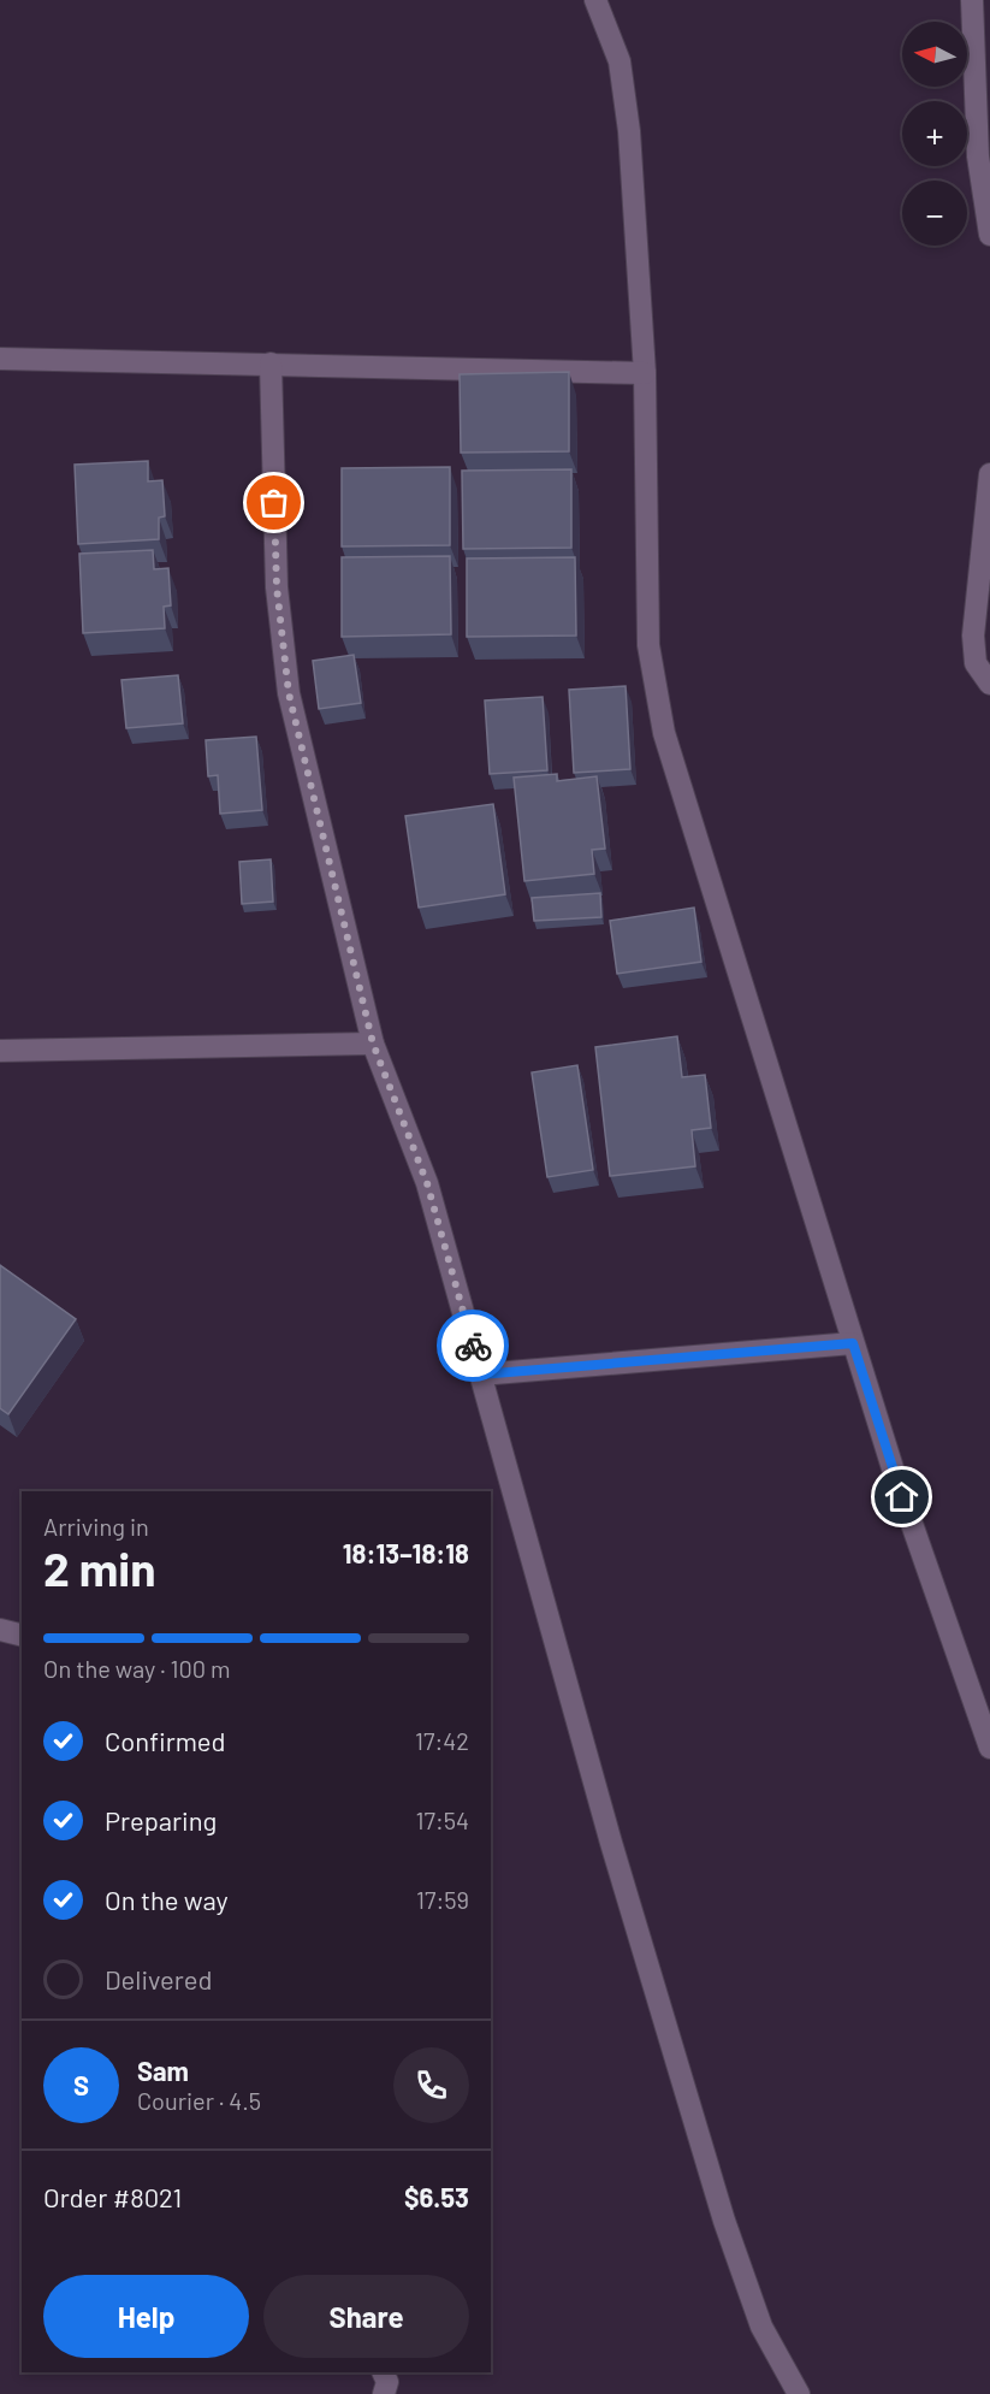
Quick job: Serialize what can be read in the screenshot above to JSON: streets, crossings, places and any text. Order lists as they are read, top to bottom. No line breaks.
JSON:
{"north":"left","page":{"map_buttons":["+","−"],"heading":["2 min","Arriving in","18:13–18:18"],"panel":["Sam","Courier · 4.5","Order #8021","$6.53"],"bar":"On the way · 100 m","list":[["Confirmed","17:42"],["Preparing","17:54"],["On the way","17:59"],"Delivered"],"round":"S","buttons":["Help","Share"]}}
